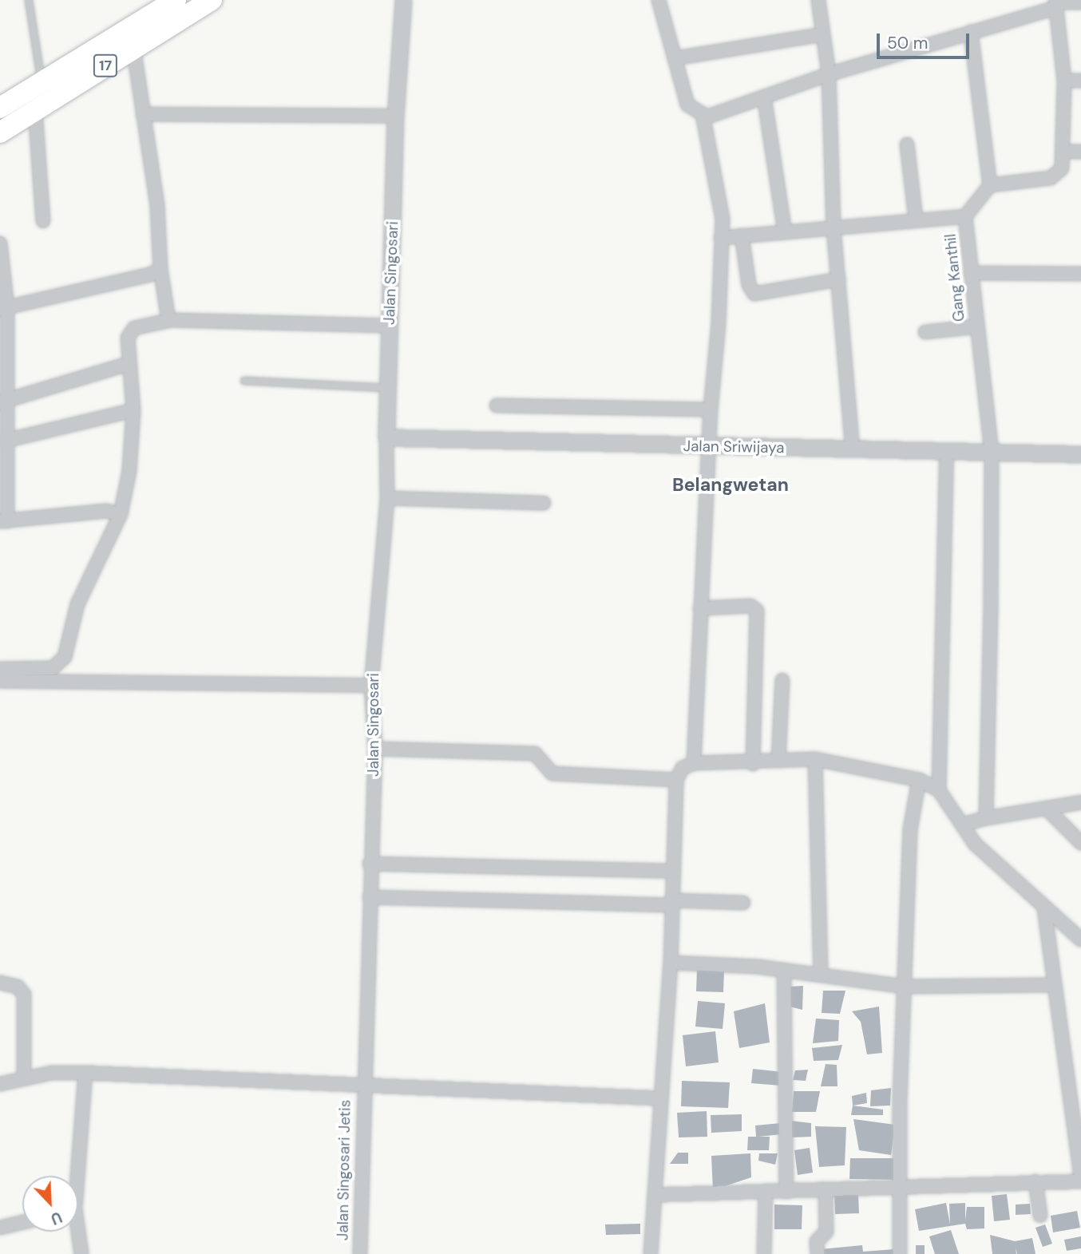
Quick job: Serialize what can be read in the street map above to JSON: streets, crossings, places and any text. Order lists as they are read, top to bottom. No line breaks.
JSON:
{"streets":{"highway":["17"],"street":["Jalan Singosari","Gang Kanthil","Jalan Sriwijaya","Jalan Singosari Jetis"]},"crossings":[["Jalan Singosari","Jalan Sriwijaya"],["Jalan Singosari","Jalan Singosari Jetis"],["Gang Kanthil","Jalan Sriwijaya"]],"districts":["Belangwetan"],"scale_bar":"50 m","north":"bottom right"}
